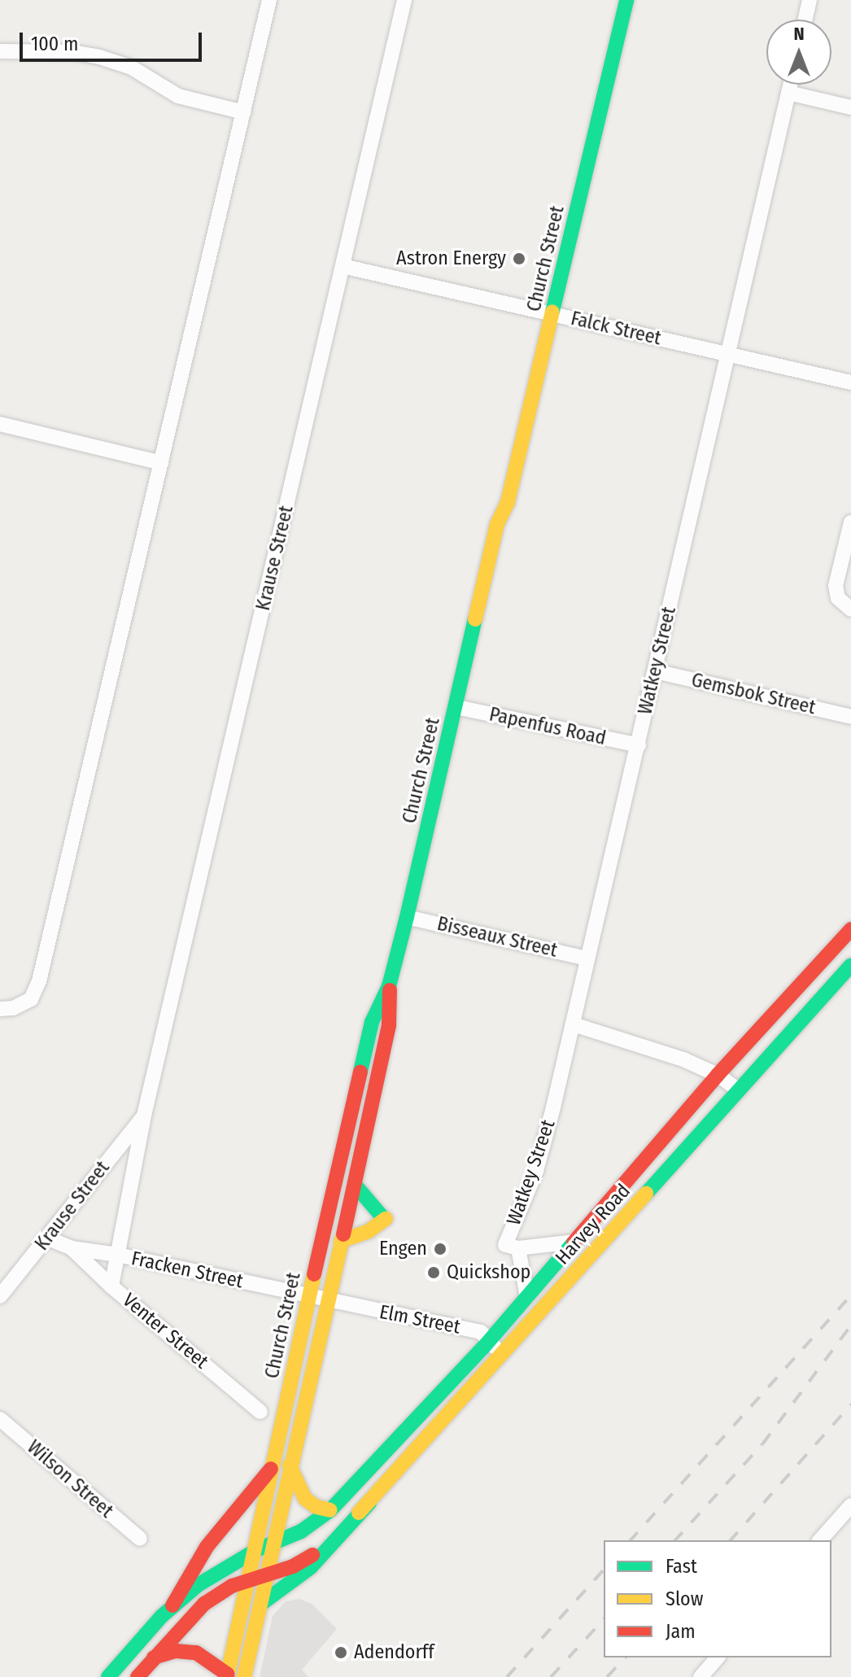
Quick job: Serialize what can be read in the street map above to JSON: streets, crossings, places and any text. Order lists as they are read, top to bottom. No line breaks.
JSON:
{"streets":{"main road":["Church Street","Harvey Road"],"street":["Falck Street","Krause Street","Watkey Street","Gemsbok Street","Papenfus Road","Bisseaux Street","Fracken Street","Elm Street","Venter Street","Wilson Street"]},"crossings":[["Church Street","Falck Street"],["Church Street","Papenfus Road"],["Church Street","Bisseaux Street"],["Church Street","Harvey Road"],["Church Street","Fracken Street"],["Church Street","Elm Street"],["Falck Street","Krause Street"],["Falck Street","Watkey Street"],["Krause Street","Fracken Street"],["Krause Street","Venter Street"],["Watkey Street","Gemsbok Street"],["Watkey Street","Papenfus Road"],["Watkey Street","Bisseaux Street"],["Watkey Street","Harvey Road"],["Harvey Road","Elm Street"],["Fracken Street","Elm Street"],["Fracken Street","Venter Street"]],"places":["Astron Energy","Engen","Quickshop","Adendorff"],"legend":["Fast","Slow","Jam"],"scale_bar":"100 m","north":"top"}
